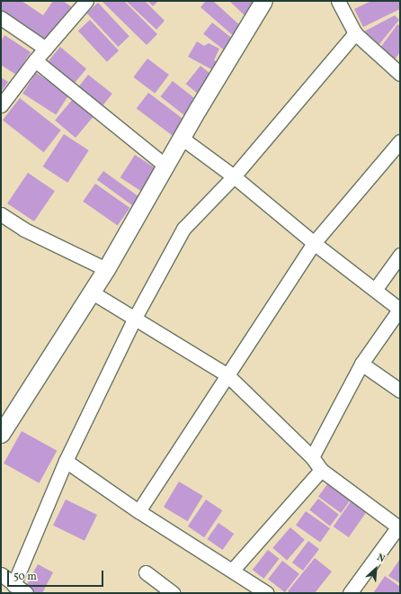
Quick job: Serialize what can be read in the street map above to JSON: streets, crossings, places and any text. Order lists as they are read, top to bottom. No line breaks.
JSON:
{"scale_bar":"50 m","north":"top right"}
